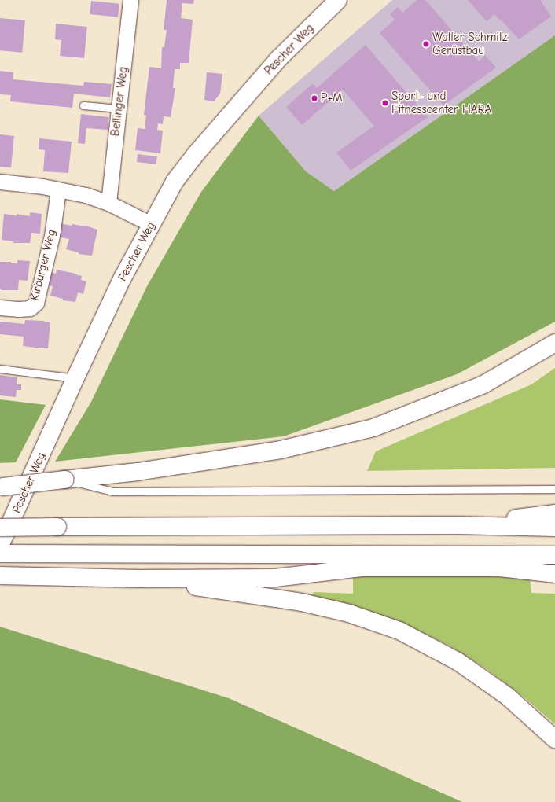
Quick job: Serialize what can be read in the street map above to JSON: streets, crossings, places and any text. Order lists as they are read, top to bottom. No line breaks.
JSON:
{"streets":{"main road":["Pescher Weg"],"street":["Bellinger Weg","Kirburger Weg"]},"places":["Walter Schmitz Gerüstbau","P+M","Sport- und Fitnesscenter HARA"]}
